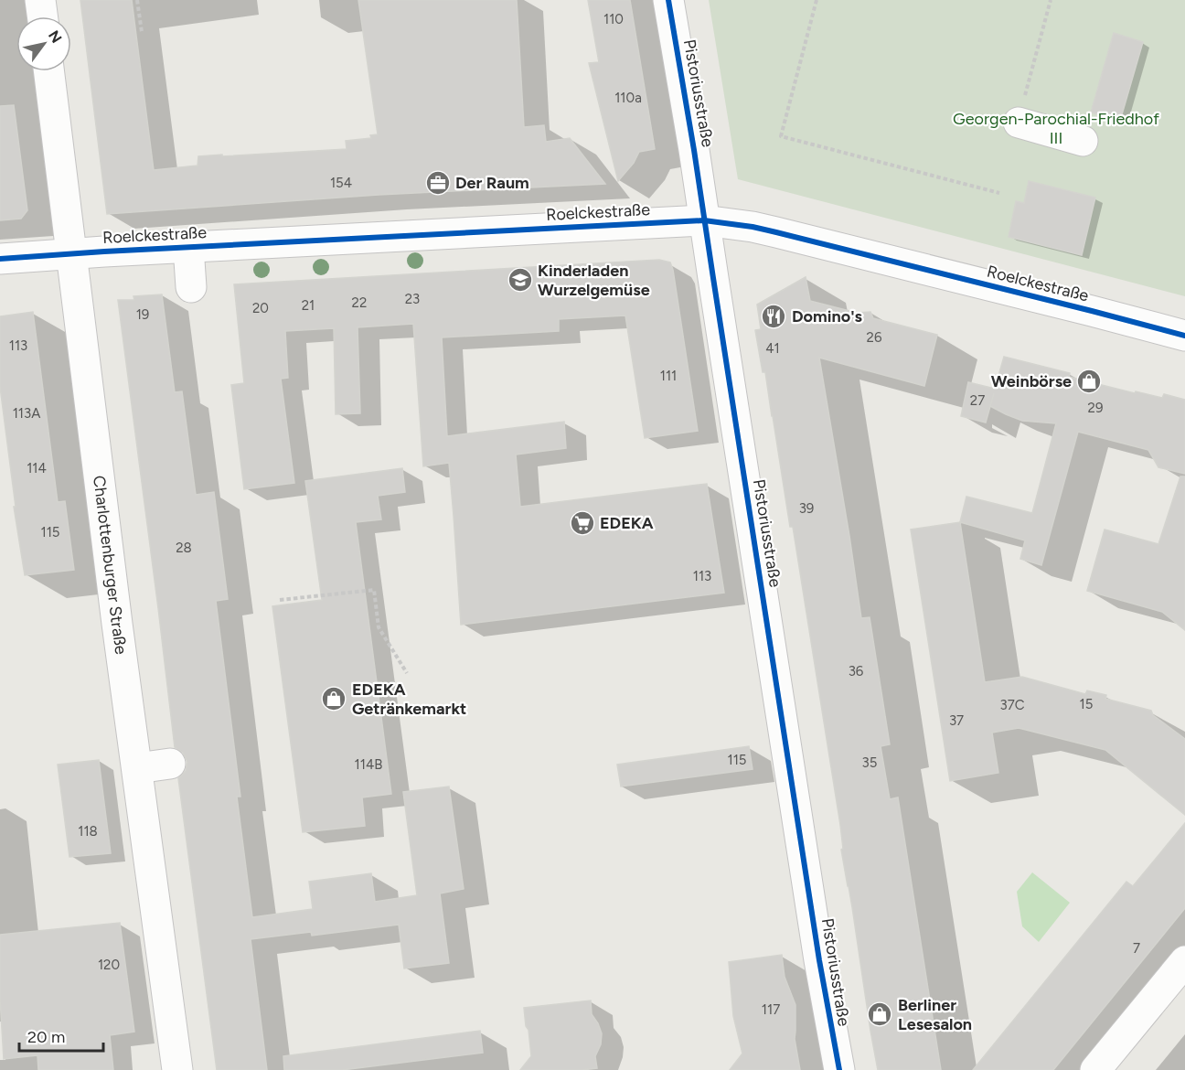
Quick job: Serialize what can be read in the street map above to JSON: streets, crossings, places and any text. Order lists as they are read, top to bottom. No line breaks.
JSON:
{"streets":{"street":["Pistoriusstraße","Roelckestraße","Charlottenburger Straße"]},"crossings":[["Pistoriusstraße","Roelckestraße"],["Roelckestraße","Charlottenburger Straße"]],"parks":["Georgen-Parochial-Friedhof III"],"places":{"office":["Der Raum"],"school or university":["Kinderladen Wurzelgemüse"],"restaurant":["Domino's"],"shop":["Weinbörse","EDEKA Getränkemarkt","Berliner Lesesalon"],"supermarket":["EDEKA"]},"house_numbers":["110","110a","154","23","22","21","20","19","26","113","41","111","27","29","113A","114","39","115","28","113","36","15","37C","37","115","35","114B","118","7","120","117"],"scale_bar":"20 m","north":"top right"}
